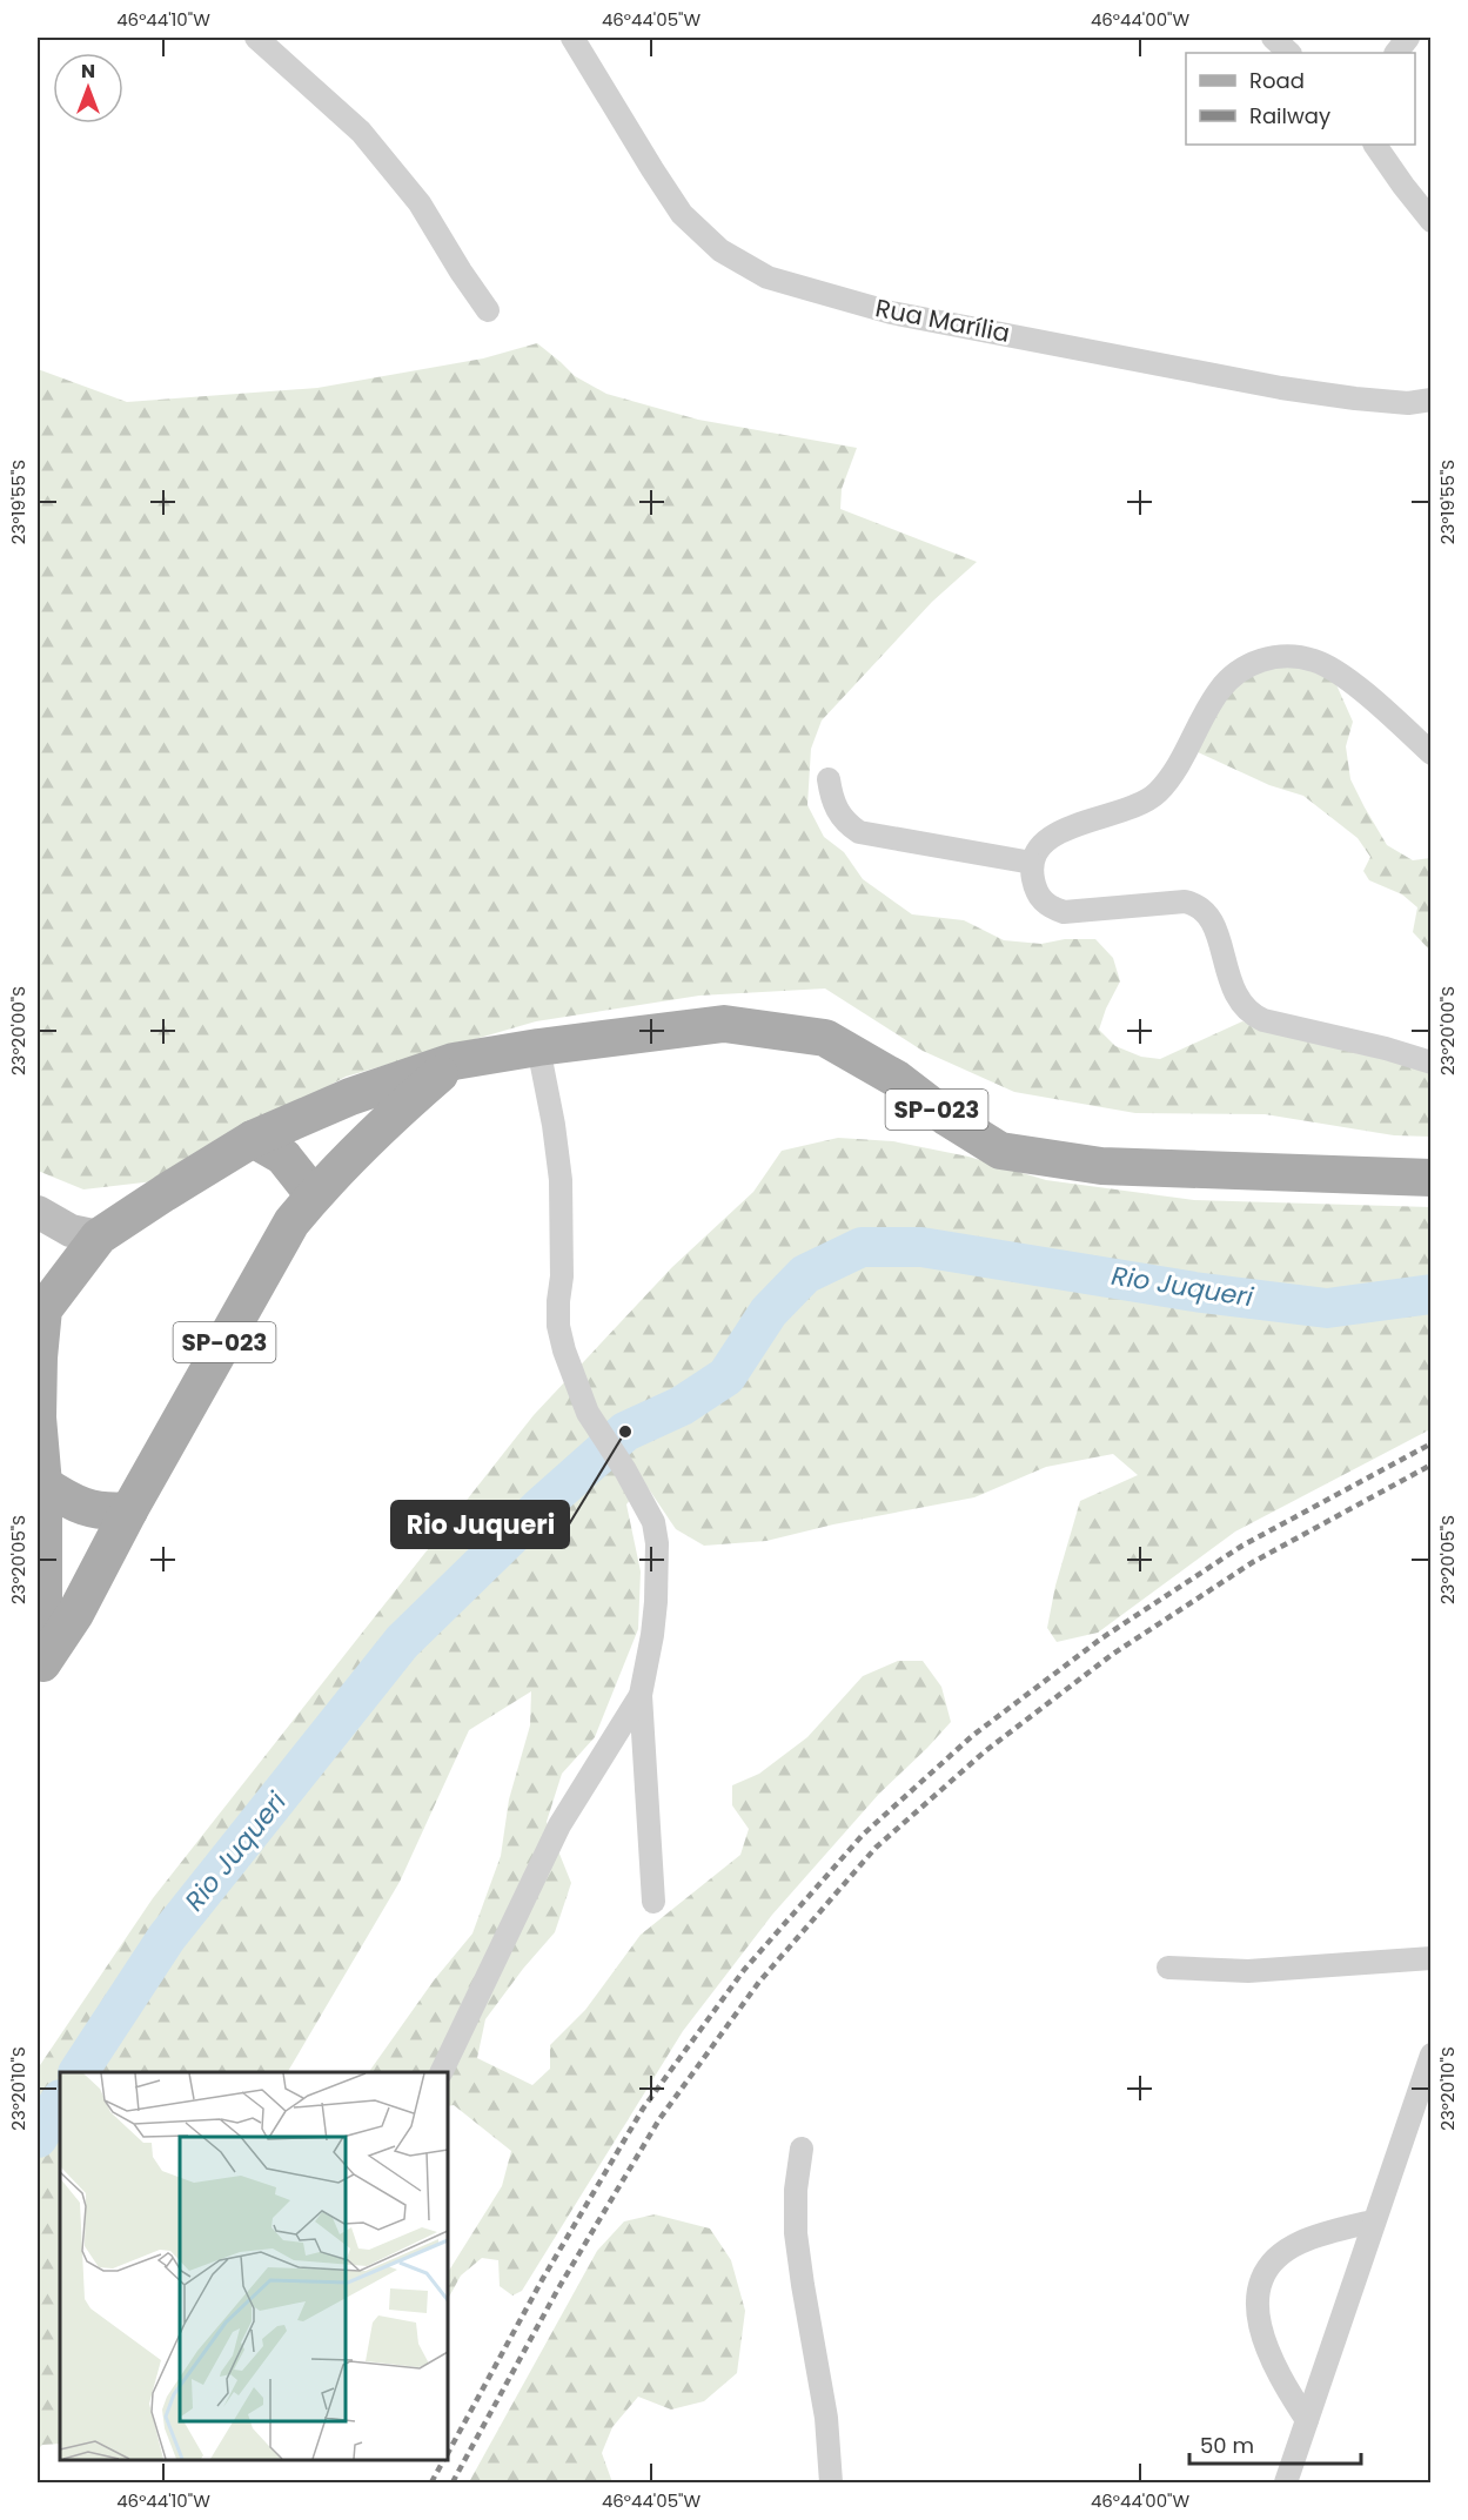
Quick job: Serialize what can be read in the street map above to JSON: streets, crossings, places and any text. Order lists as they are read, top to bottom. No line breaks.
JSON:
{"streets":{"main road":["SP-023"],"street":["Rua Marília"]},"water":["Rio Juqueri"],"places":["Rio Juqueri"],"legend":["Road","Railway"],"scale_bar":"50 m","north":"top","coordinates":["46°44'10\"W","46°44'05\"W","46°44'00\"W","23°19'55\"S","23°20'00\"S","23°20'05\"S","23°20'10\"S"]}
